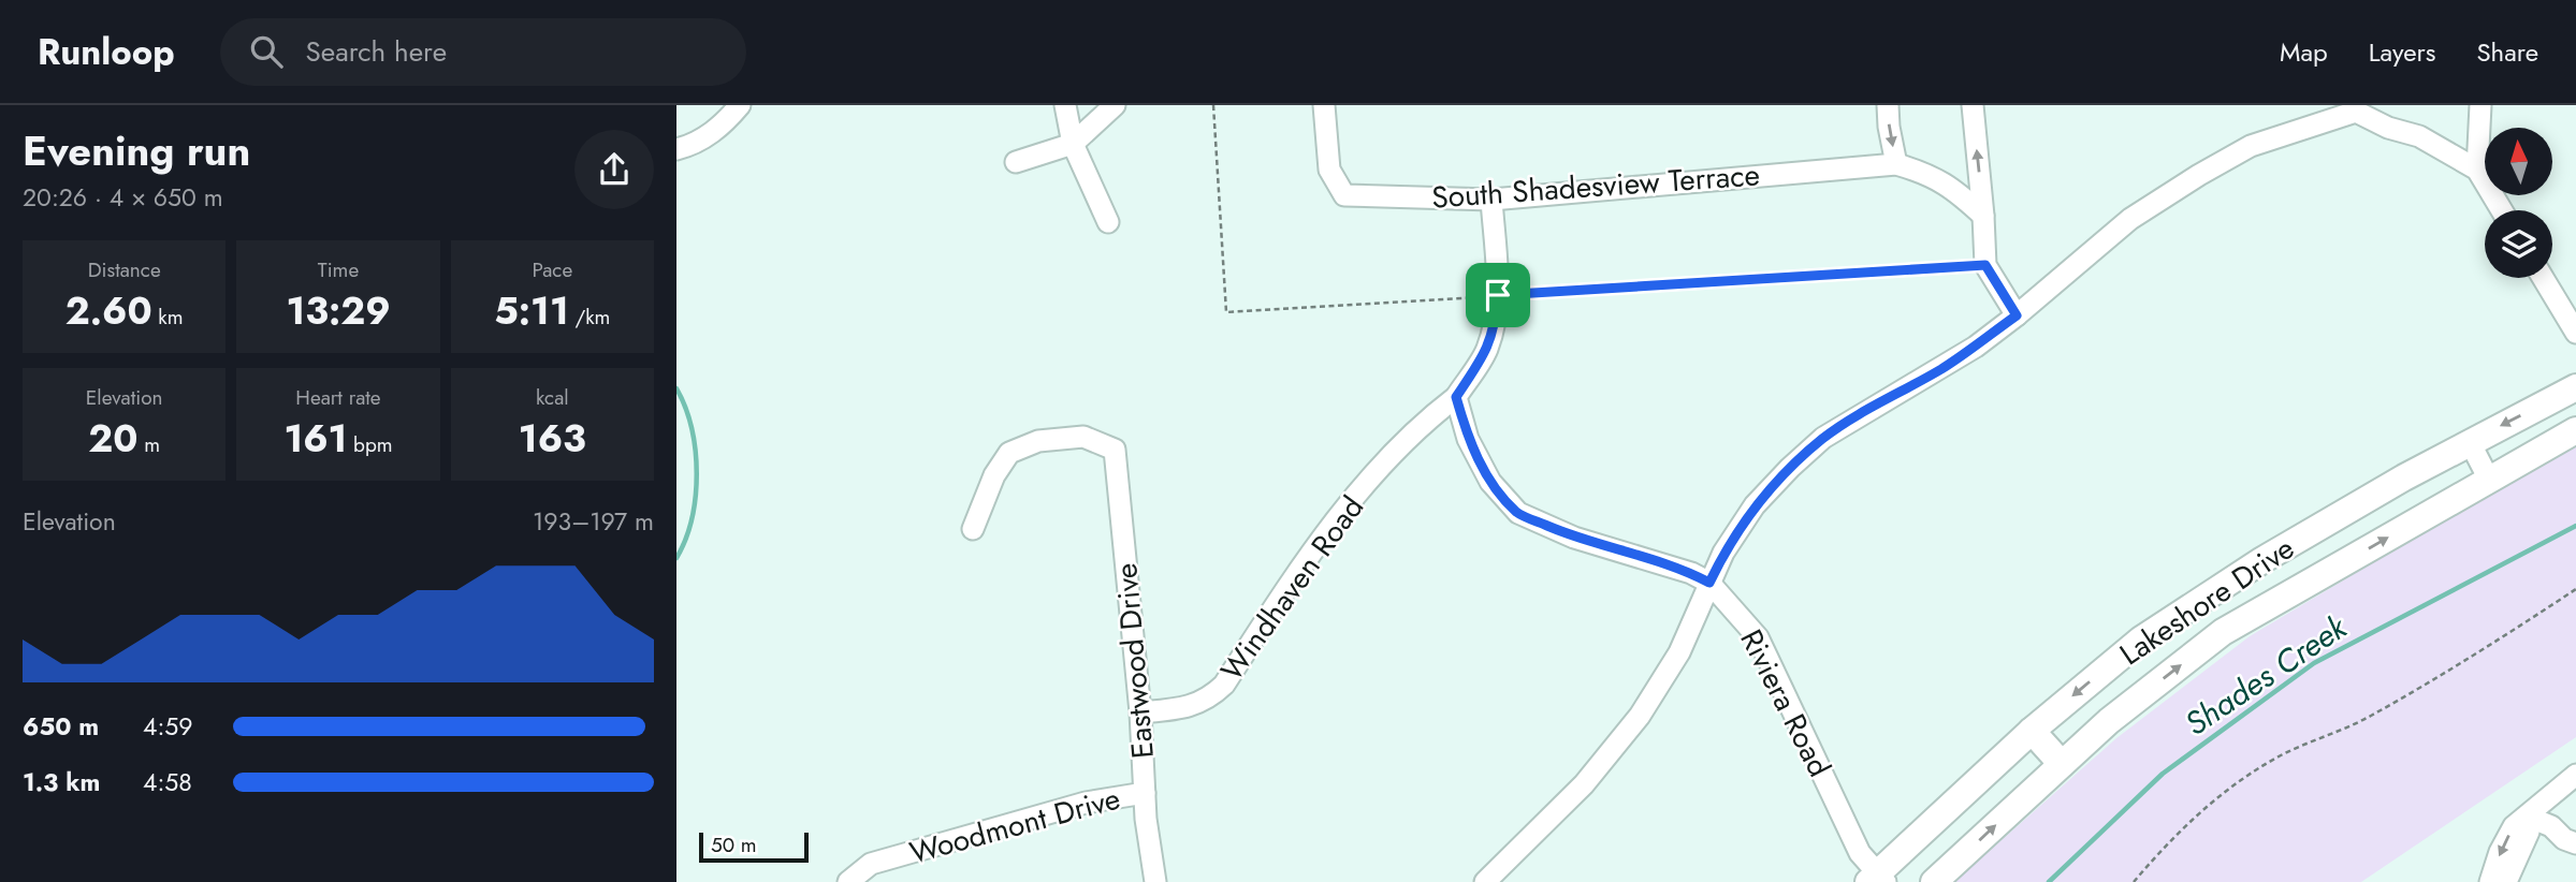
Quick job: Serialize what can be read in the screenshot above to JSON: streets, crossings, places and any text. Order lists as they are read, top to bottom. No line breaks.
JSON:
{"streets":{"main road":["Lakeshore Drive"],"street":["South Shadesview Terrace","Windhaven Road","Eastwood Drive","Riviera Road","Woodmont Drive"]},"crossings":[["Windhaven Road","Eastwood Drive"],["Windhaven Road","Riviera Road"],["Lakeshore Drive","Riviera Road"],["Eastwood Drive","Woodmont Drive"]],"water":["Shades Creek"],"scale_bar":"50 m","north":"top","page":{"header":"Runloop","search":"Search here","nav":["Map","Layers","Share"],"heading":["Evening run","20:26 · 4 × 650 m"],"stats":[["Distance","2.60 km"],["Time","13:29"],["Pace","5:11 /km"],["Elevation","20 m"],["Heart rate","161 bpm"],["kcal","163"]],"chart":["Elevation","193–197 m"],"list":[{"name":"650 m","note":"4:59"},{"name":"1.3 km","note":"4:58"}],"scale":"50 m"}}
